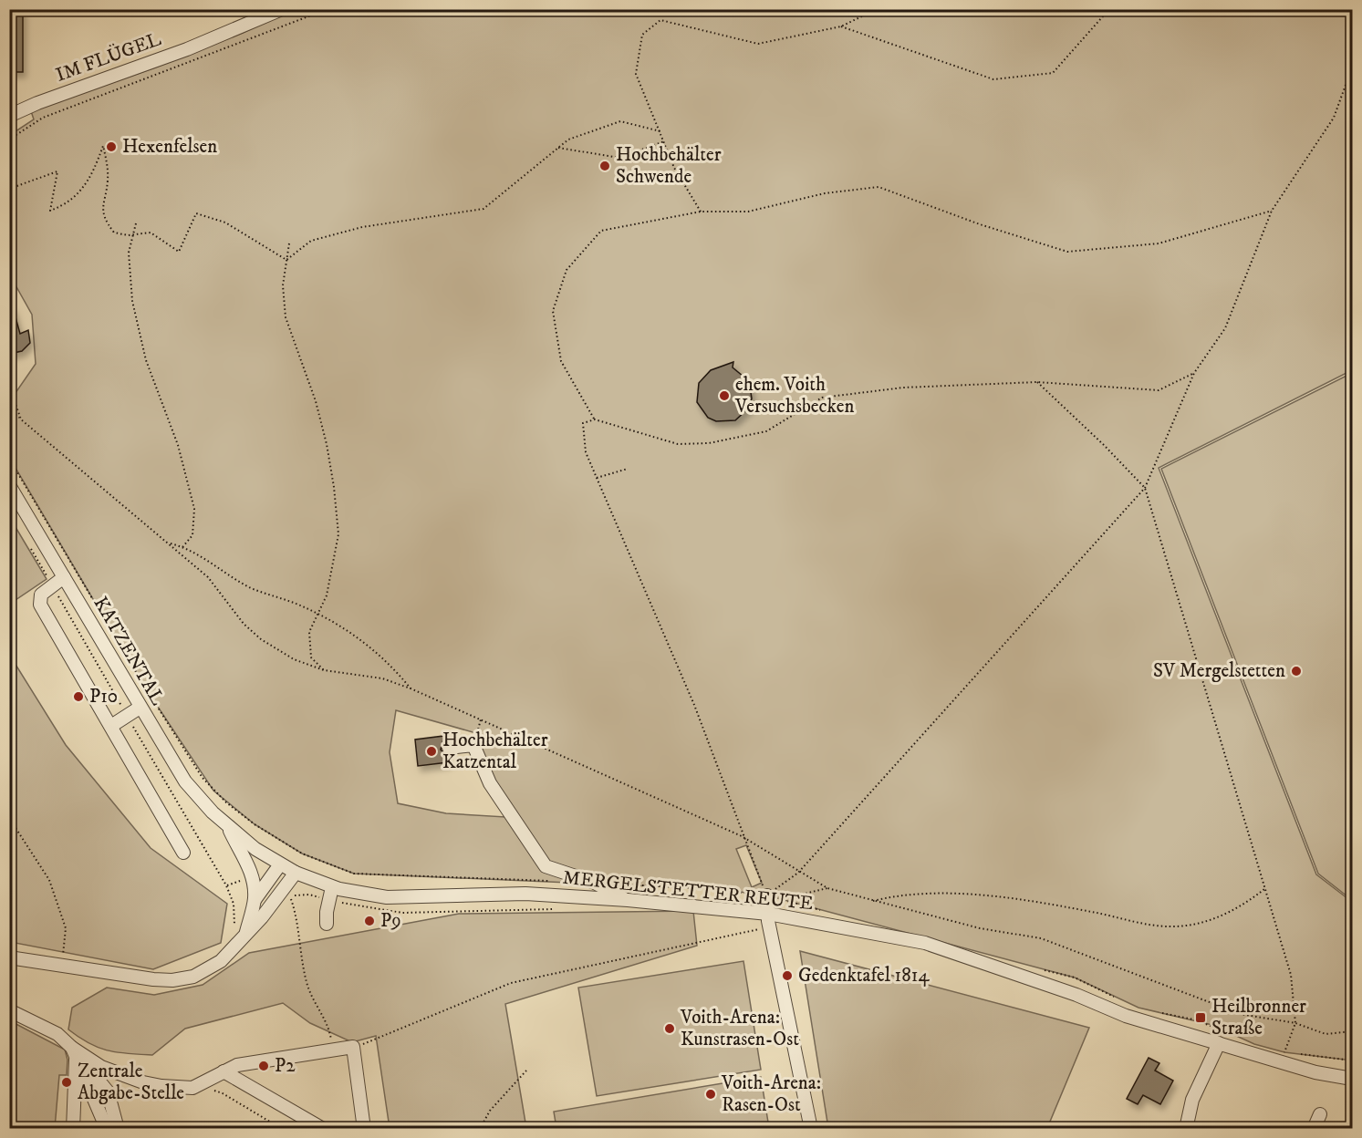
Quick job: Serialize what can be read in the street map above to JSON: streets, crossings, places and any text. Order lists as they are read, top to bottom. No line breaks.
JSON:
{"streets":{"street":["IM FLÜGEL","KATZENTAL","MERGELSTETTER REUTE"]},"crossings":[["KATZENTAL","MERGELSTETTER REUTE"]],"places":{"other":["Hexenfelsen","Hochbehälter Schwende","ehem. Voith Versuchsbecken","SV Mergelstetten","P10","Hochbehälter Katzental","P9","Gedenktafel 1814","Voith-Arena: Kunstrasen-Ost","P2","Zentrale Abgabe-Stelle","Voith-Arena: Rasen-Ost"],"transit":["Heilbronner Straße"]}}
